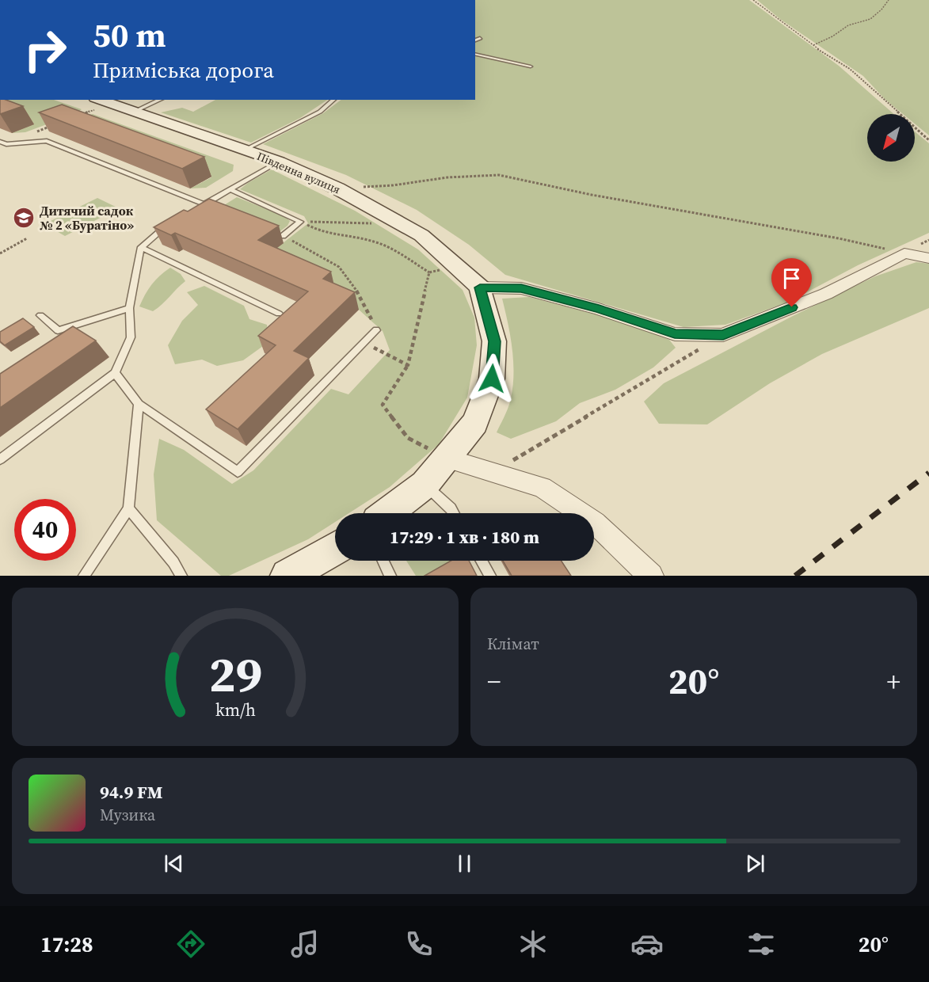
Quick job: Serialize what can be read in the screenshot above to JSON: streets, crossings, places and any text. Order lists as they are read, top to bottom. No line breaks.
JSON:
{"streets":{"street":["Південна вулиця"]},"places":{"school or university":["Дитячий садок № 2 «Буратіно»"]},"north":"bottom left","page":{"turn":["50 m","Приміська дорога"],"limit":"40","trip":"17:29 · 1 хв · 180 m","tile":"Клімат","heat":["−","20°","+"],"song":["94.9 FM","Музика"],"tabs":["17:28","20°"],"gauge":["29","km/h"]}}
